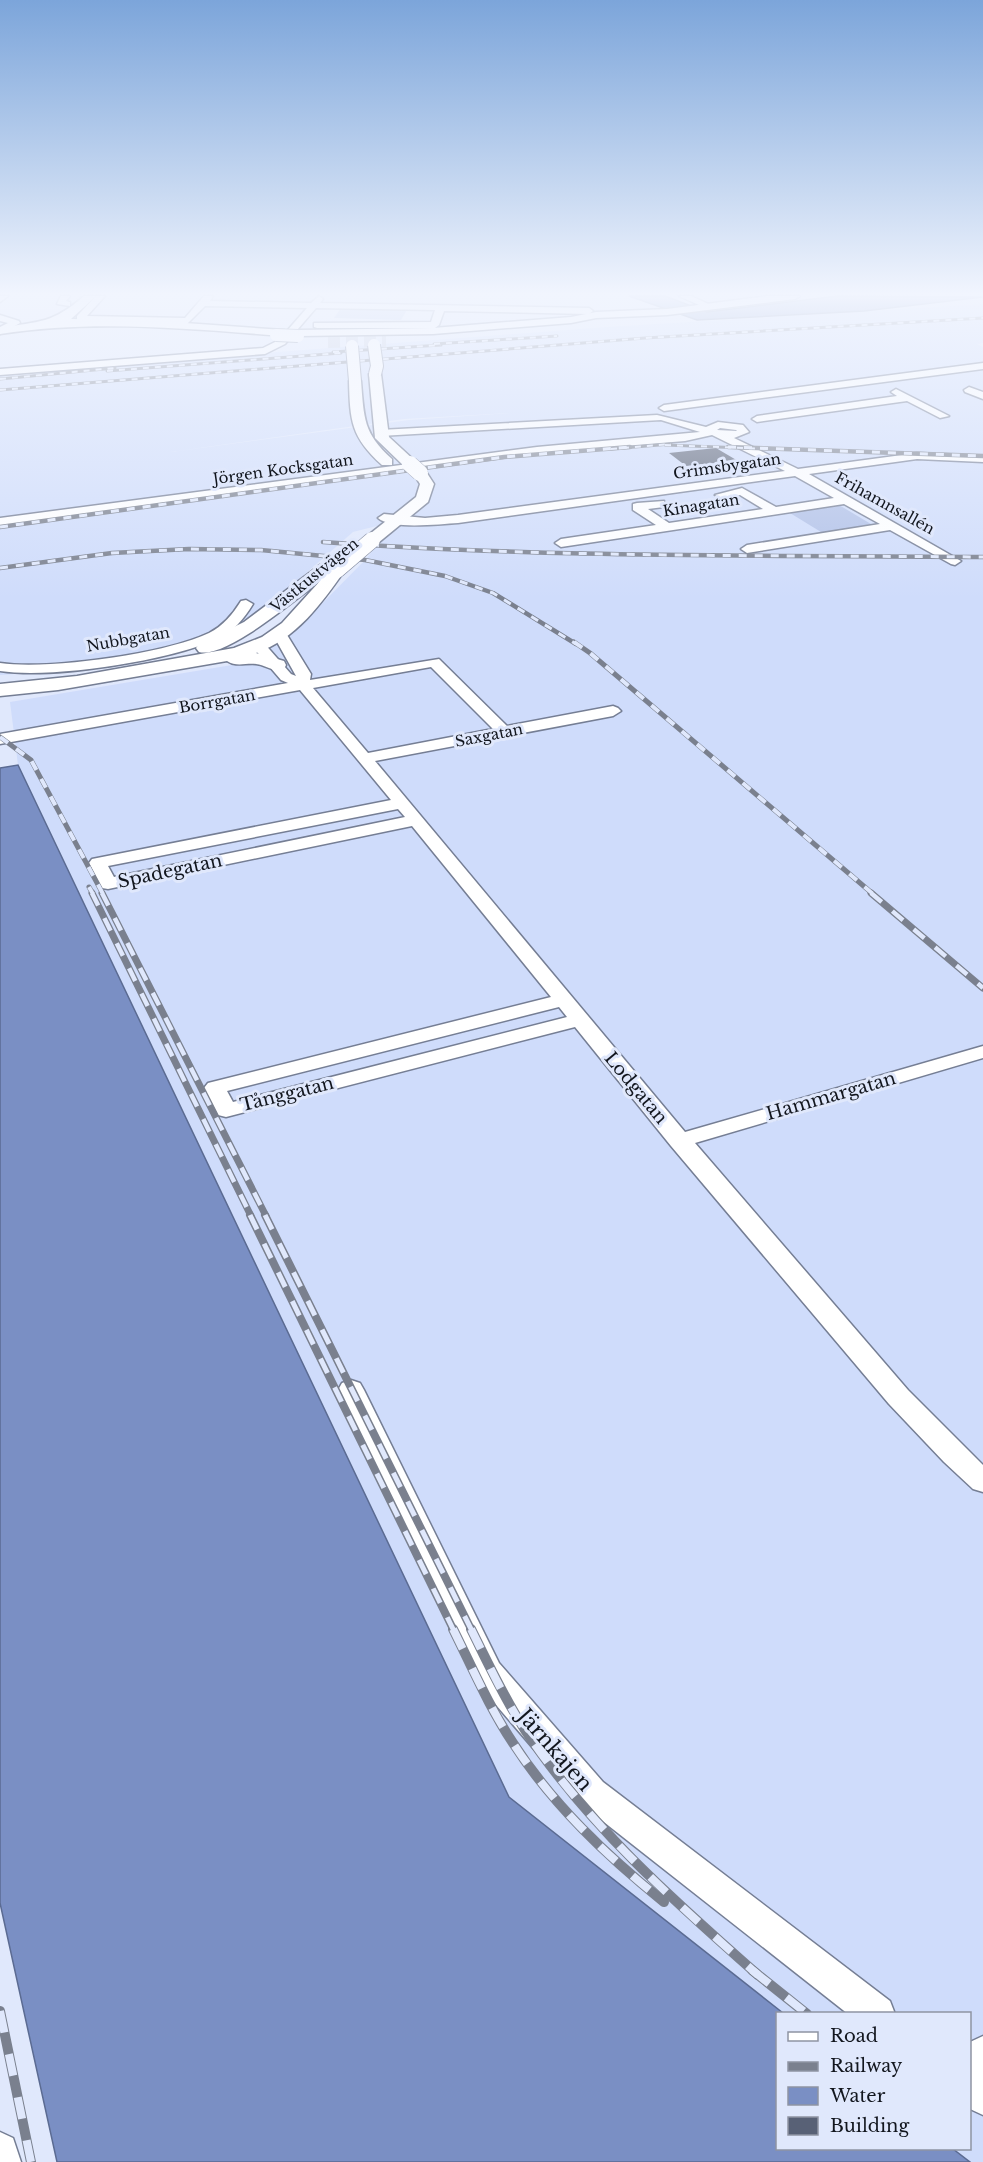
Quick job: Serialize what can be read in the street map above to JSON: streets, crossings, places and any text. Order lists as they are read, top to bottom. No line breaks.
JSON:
{"streets":{"main road":["Västkustvägen"],"street":["Grimsbygatan","Jörgen Kocksgatan","Frihamnsallén","Kinagatan","Nubbgatan","Borrgatan","Saxgatan","Spadegatan","Lodgatan","Tånggatan","Hammargatan","Järnkajen"]},"crossings":[["Grimsbygatan","Frihamnsallén"],["Grimsbygatan","Västkustvägen"],["Jörgen Kocksgatan","Frihamnsallén"],["Frihamnsallén","Kinagatan"],["Västkustvägen","Lodgatan"],["Borrgatan","Saxgatan"],["Borrgatan","Lodgatan"],["Saxgatan","Lodgatan"],["Spadegatan","Lodgatan"],["Lodgatan","Tånggatan"],["Lodgatan","Hammargatan"]],"legend":["Road","Railway","Water","Building"]}
